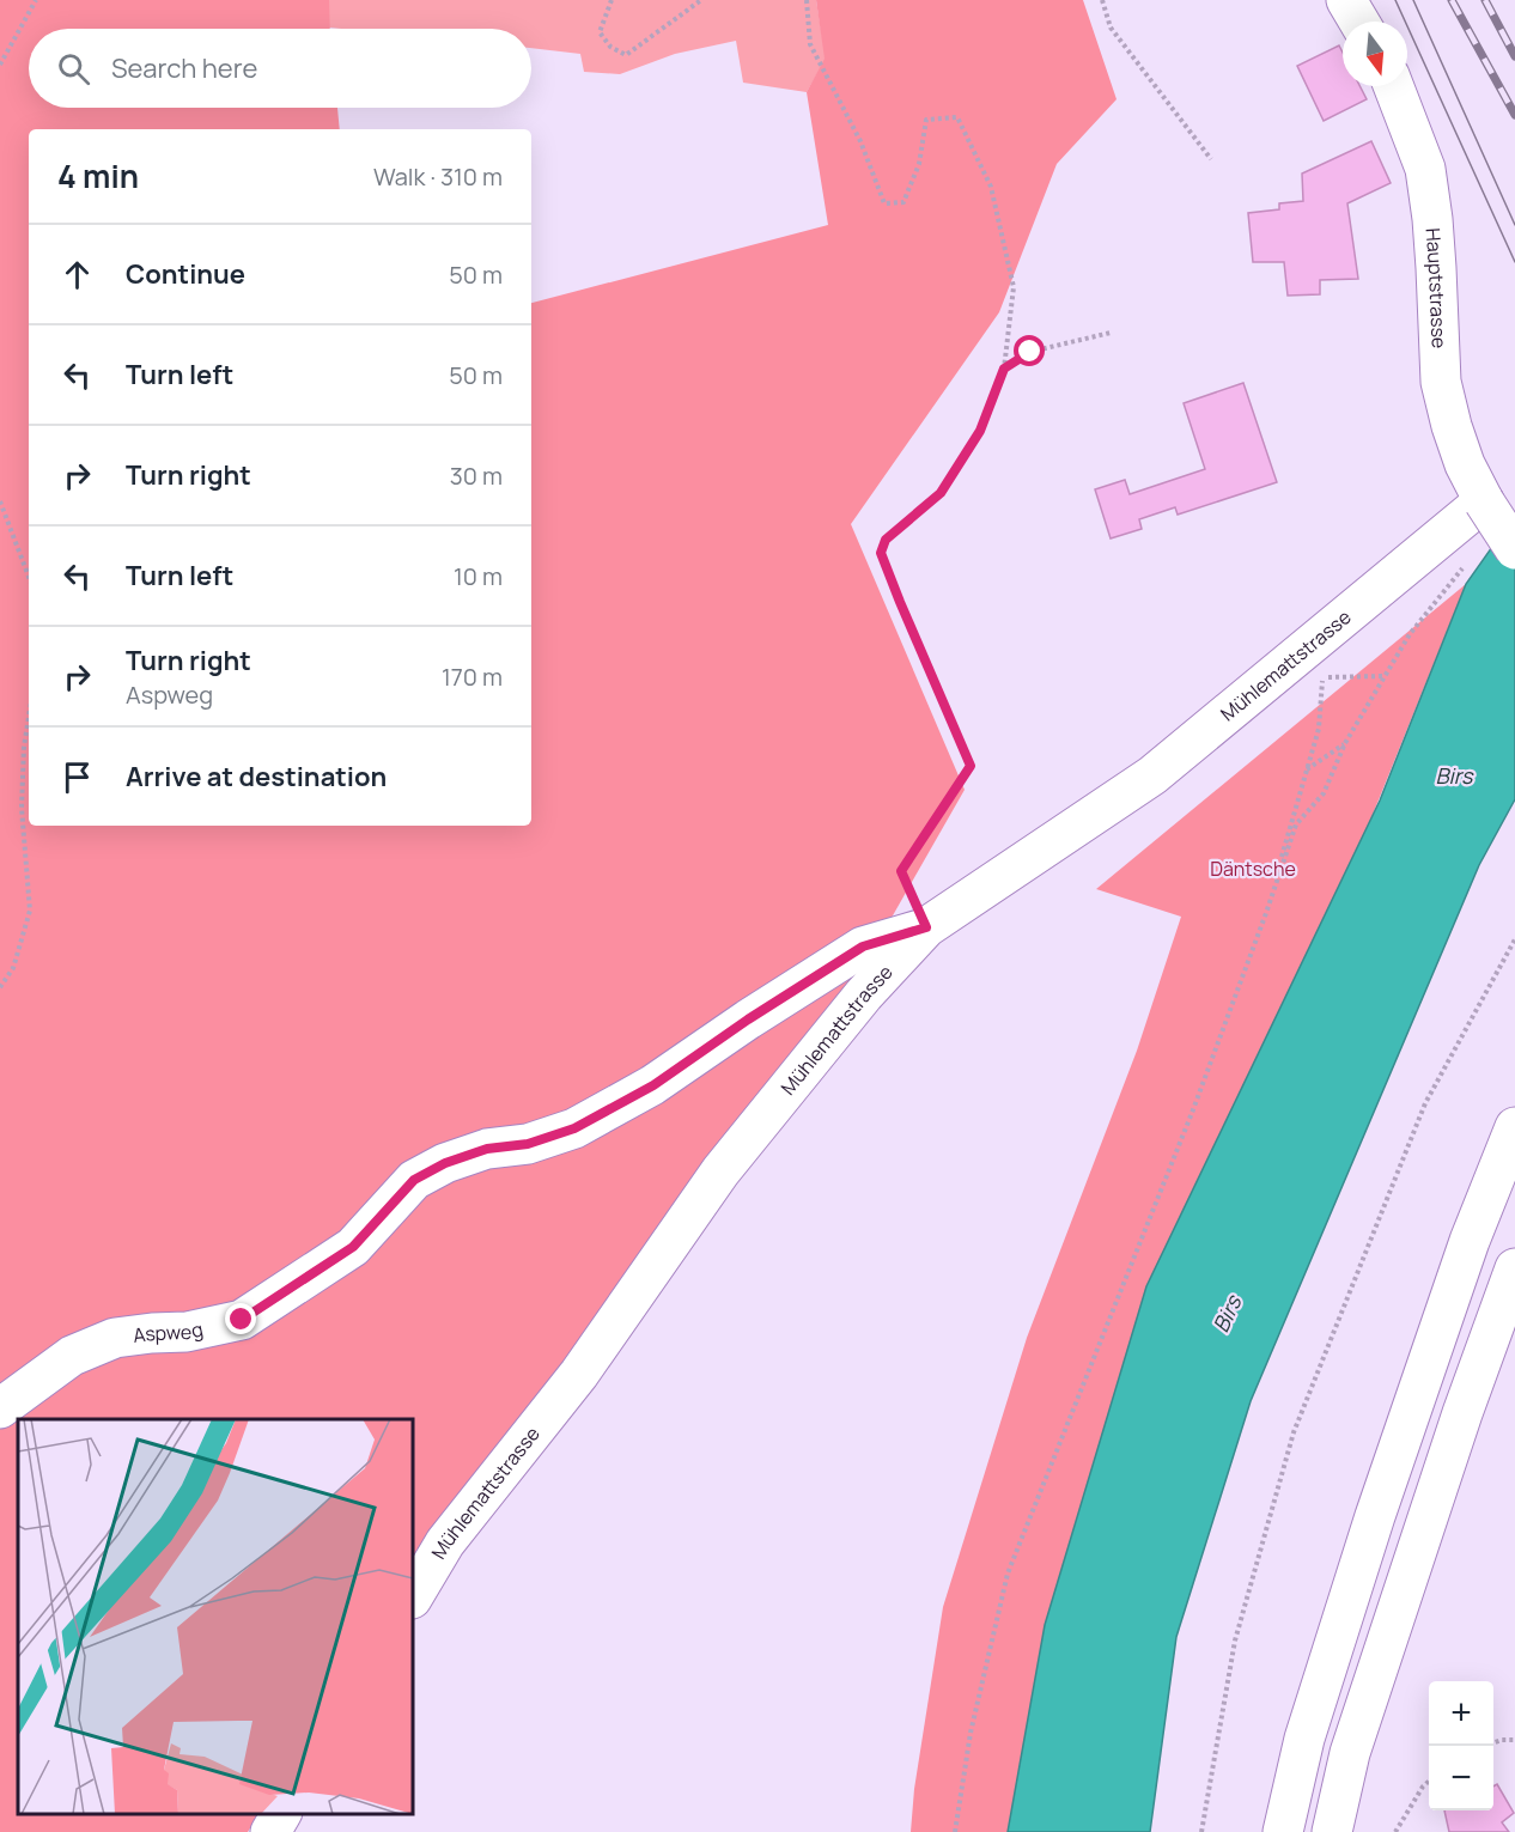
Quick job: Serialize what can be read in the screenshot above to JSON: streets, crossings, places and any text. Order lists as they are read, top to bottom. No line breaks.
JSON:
{"streets":{"main road":["Hauptstrasse","Mühlemattstrasse","Aspweg"]},"crossings":[["Hauptstrasse","Mühlemattstrasse"],["Mühlemattstrasse","Aspweg"]],"water":["Birs"],"parks":["Däntsche"],"north":"bottom","page":{"search":"Search here","heading":["4 min","Walk · 310 m"],"list":[["Continue","50 m"],["Turn left","50 m"],["Turn right","30 m"],["Turn left","10 m"],["Turn right","Aspweg","170 m"],"Arrive at destination"],"map_buttons":["+","−"]}}
